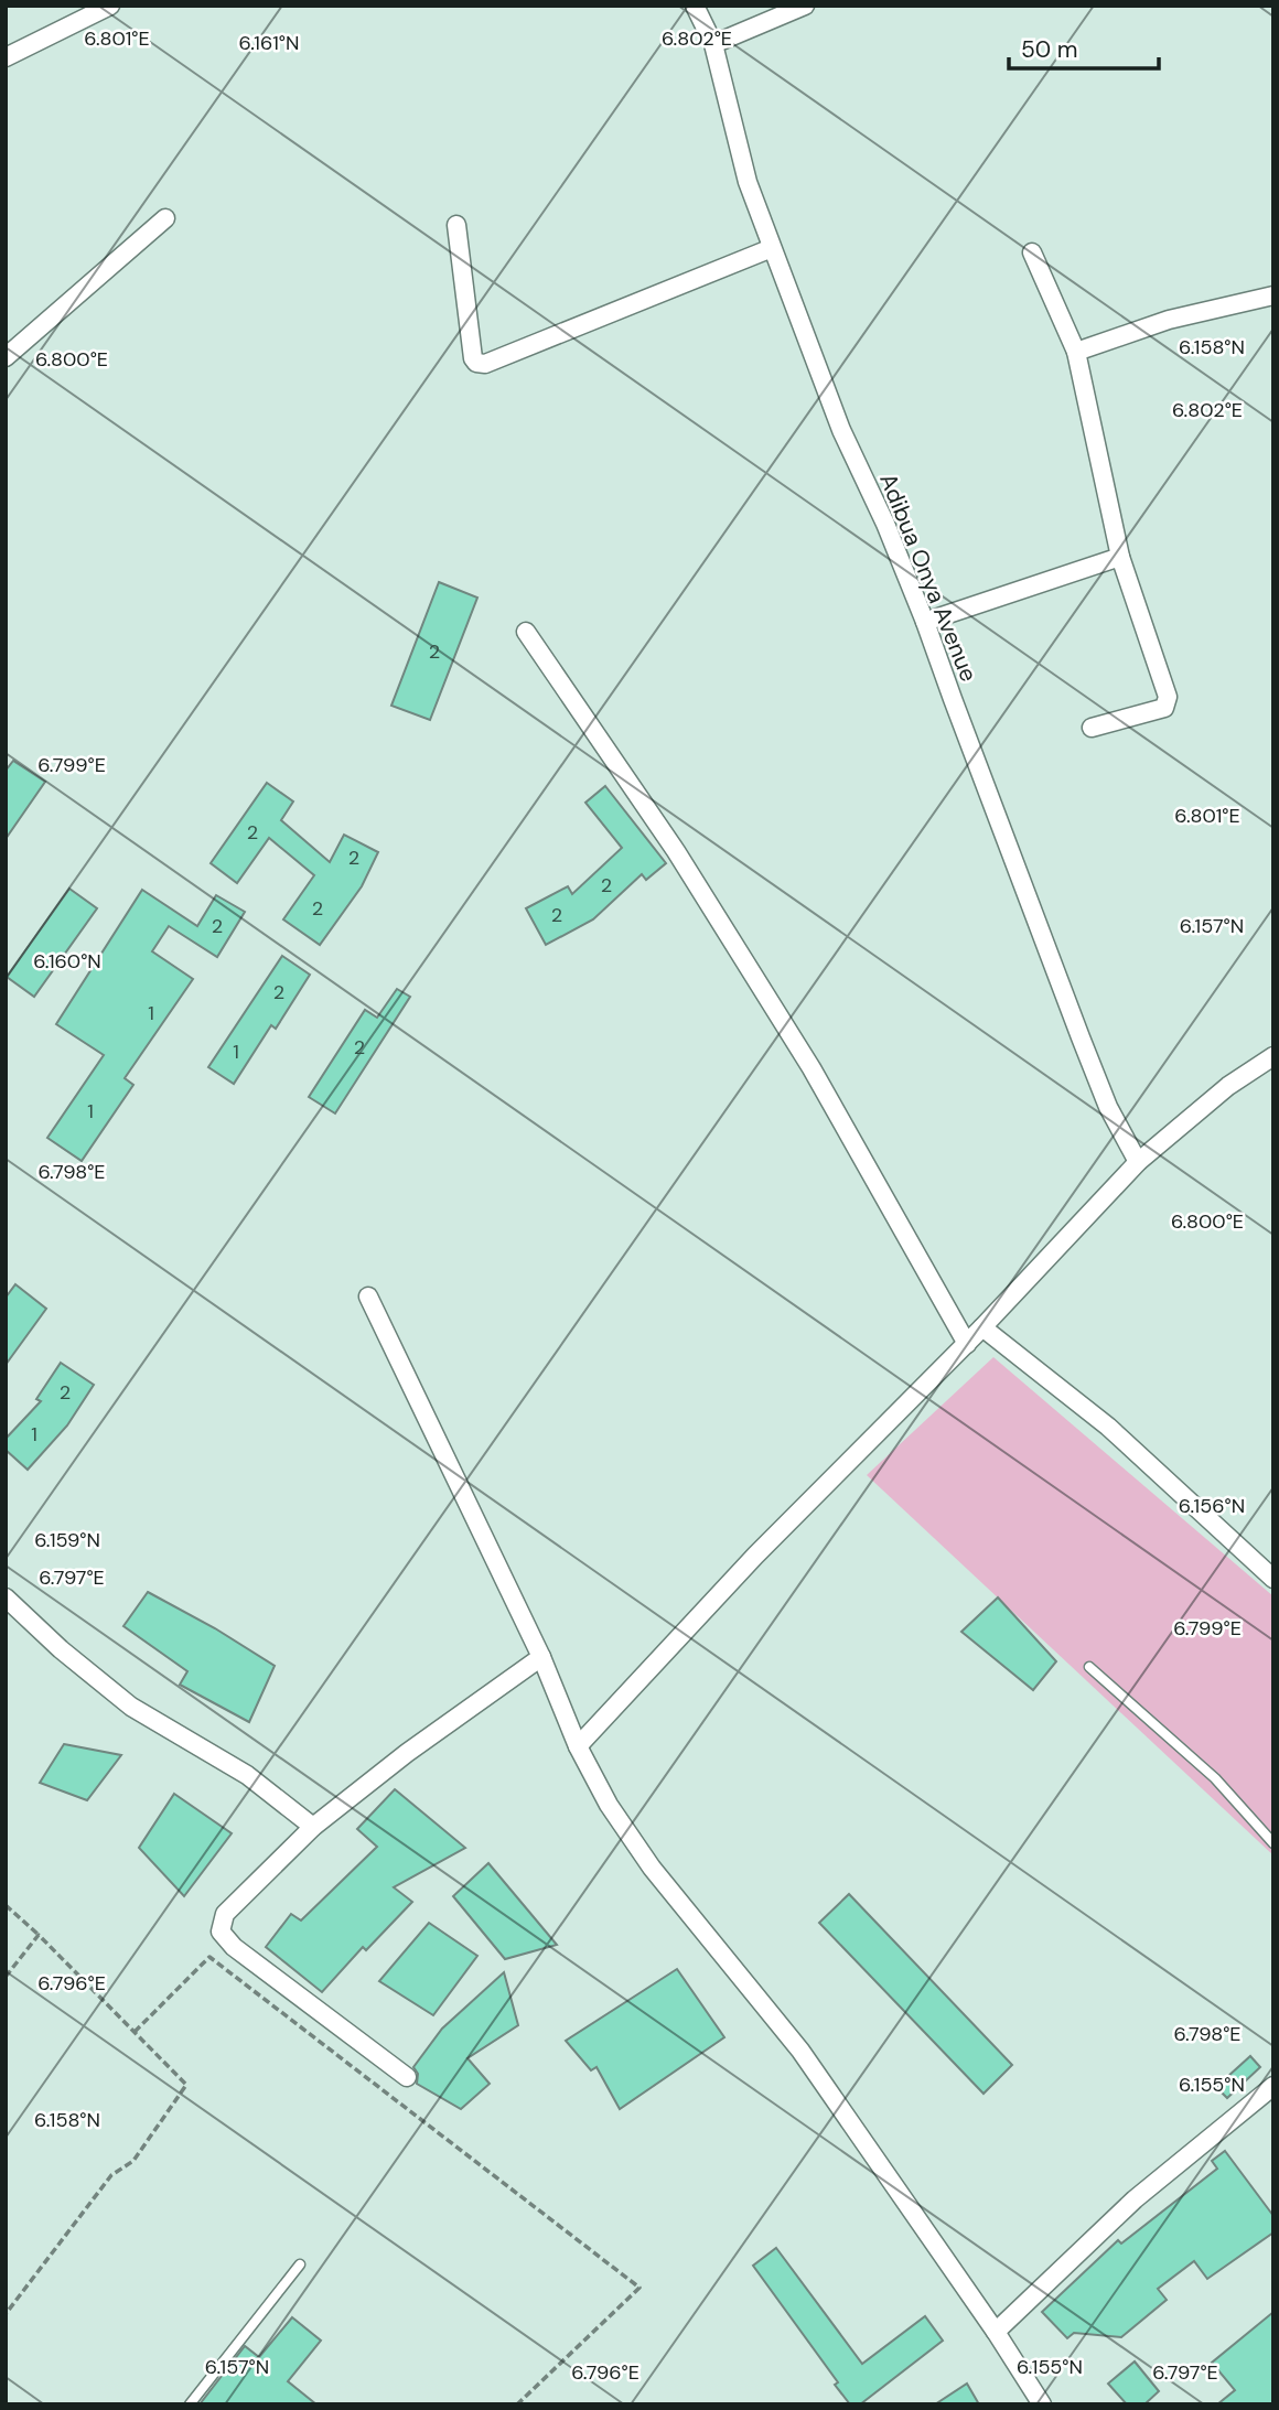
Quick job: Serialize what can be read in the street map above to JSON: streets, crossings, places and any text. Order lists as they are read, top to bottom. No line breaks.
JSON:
{"streets":{"street":["Adibua Onya Avenue"]},"house_numbers":["2","2","2","2","2","2","2","2","1","2","1","1","2","1"],"scale_bar":"50 m","coordinates":["6.801°E","6.802°E","6.161°N","6.158°N","6.800°E","6.799°E","6.157°N","6.160°N","6.798°E","6.156°N","6.159°N","6.797°E","6.796°E","6.155°N"]}
